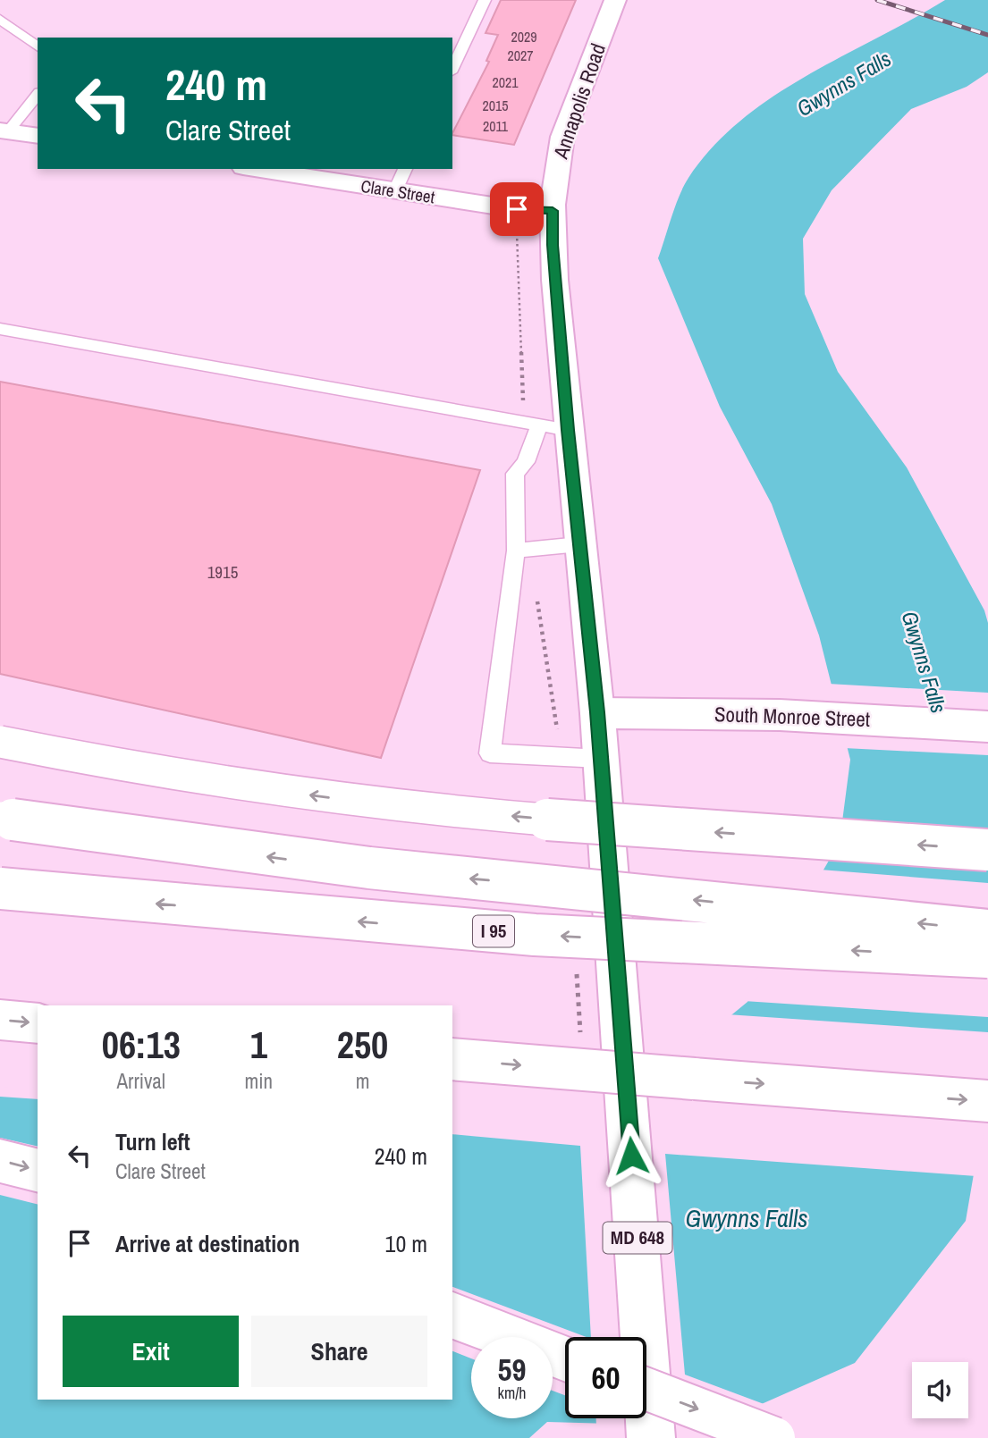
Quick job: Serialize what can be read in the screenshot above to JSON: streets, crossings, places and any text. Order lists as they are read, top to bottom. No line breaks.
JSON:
{"streets":{"main road":["Annapolis Road","Clare Street","South Monroe Street","I 95","MD 648"]},"crossings":[["Annapolis Road","Clare Street"],["Annapolis Road","South Monroe Street"]],"water":["Gwynns Falls"],"house_numbers":["2029","2027","2021","2015","2011","1915"],"page":{"turn":["240 m","Clare Street"],"eta":["06:13","Arrival","1","min","250","m"],"list":[{"name":"Turn left","note":"Clare Street","value":"240 m"},{"name":"Arrive at destination","value":"10 m"}],"buttons":["Exit","Share"],"speed":"59 km/h","limit":"60"}}
